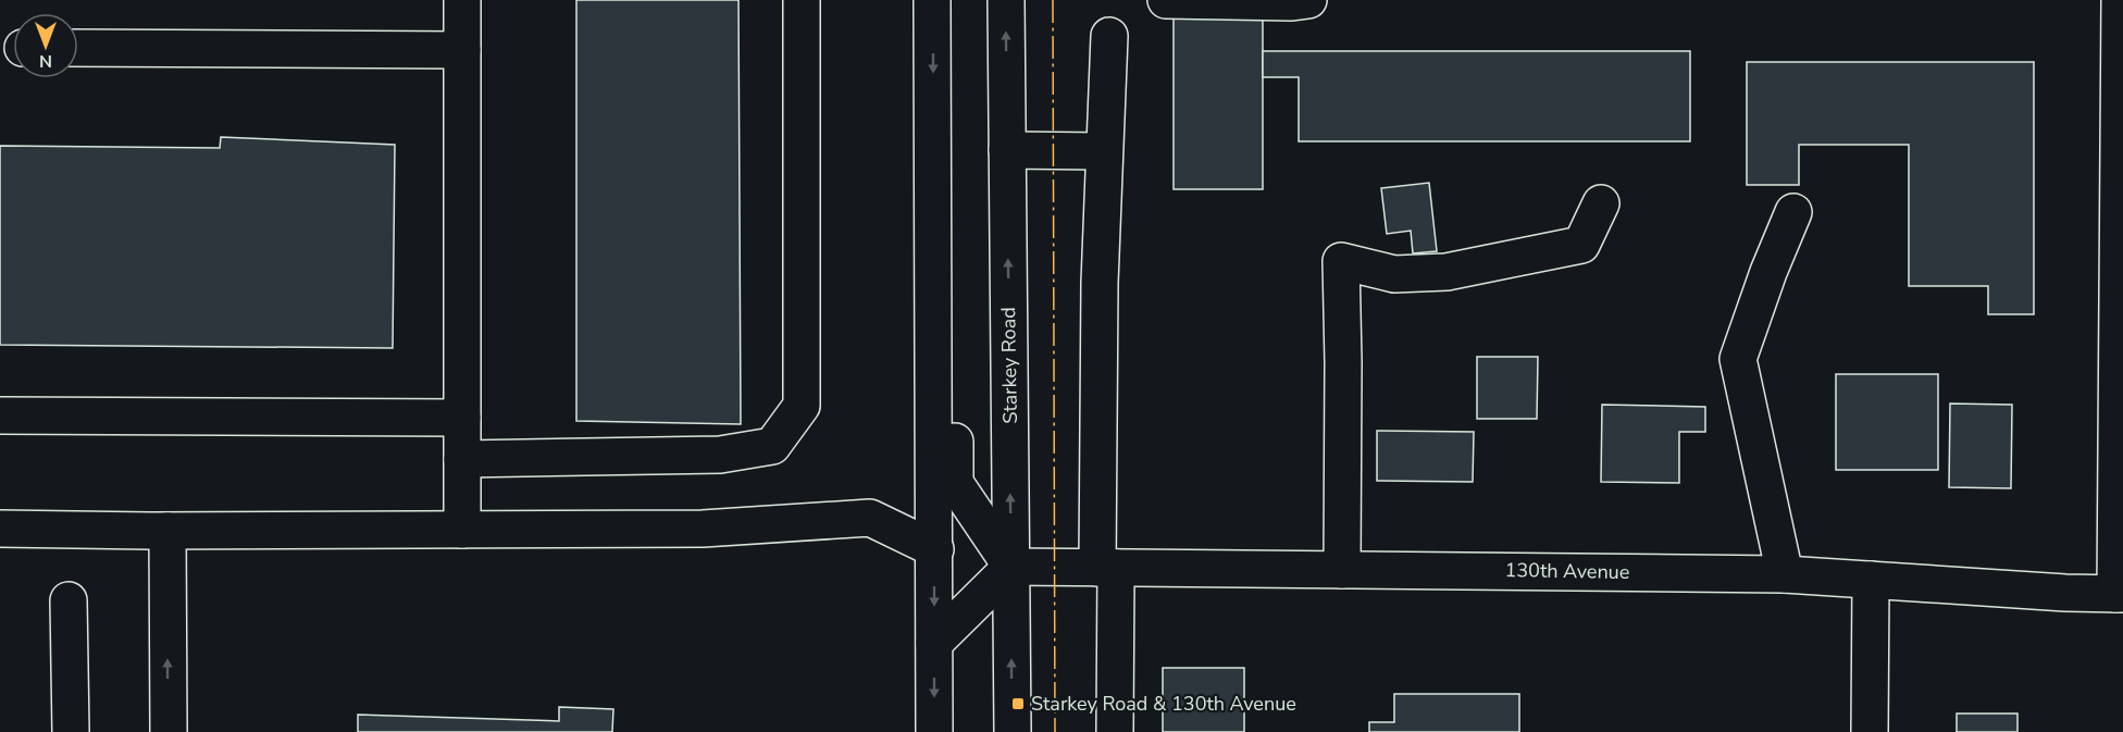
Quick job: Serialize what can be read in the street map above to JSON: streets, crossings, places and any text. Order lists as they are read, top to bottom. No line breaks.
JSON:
{"streets":{"main road":["Starkey Road","130th Avenue"]},"crossings":[["Starkey Road","130th Avenue"]],"places":{"transit":["Starkey Road & 130th Avenue"]},"north":"bottom"}
